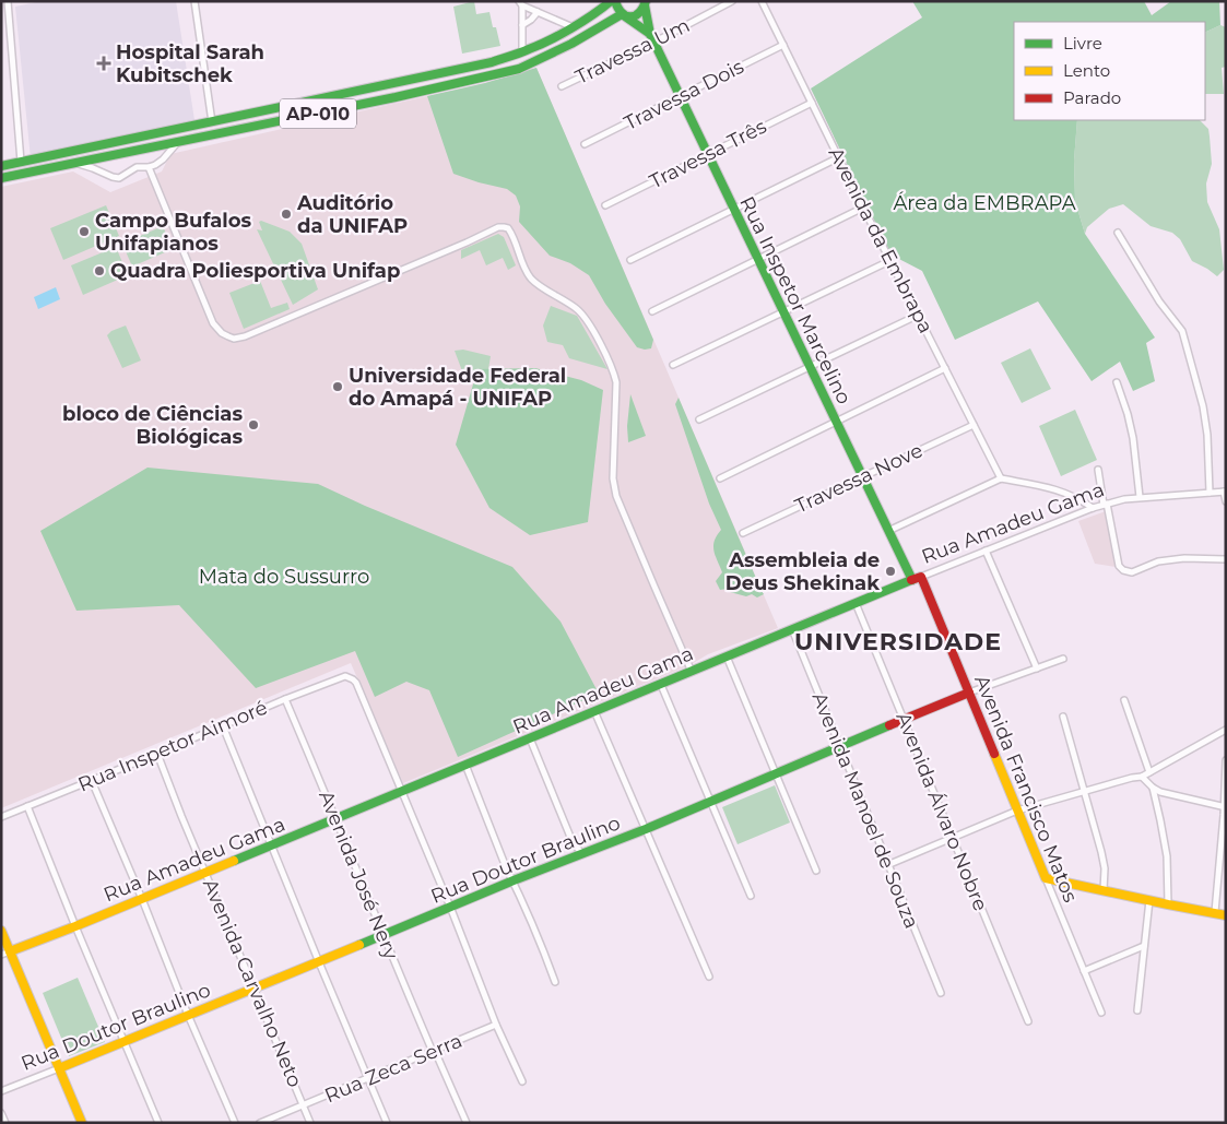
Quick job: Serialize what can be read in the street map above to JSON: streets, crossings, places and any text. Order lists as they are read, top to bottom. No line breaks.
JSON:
{"streets":{"street":["Travessa Um","Travessa Dois","AP-010","Travessa Três","Avenida da Embrapa","Rua Inspetor Marcelino","Travessa Nove","Rua Amadeu Gama","Rua Inspetor Aimoré","Avenida Francisco Matos","Avenida Manoel de Souza","Avenida Álvaro Nobre","Rua Doutor Braulino","Avenida José Nery","Avenida Carvalho Neto","Rua Zeca Serra"]},"crossings":[["Travessa Um","Rua Inspetor Marcelino"],["Travessa Dois","Avenida da Embrapa"],["Travessa Dois","Rua Inspetor Marcelino"],["AP-010","Rua Inspetor Marcelino"],["Travessa Três","Avenida da Embrapa"],["Travessa Três","Rua Inspetor Marcelino"],["Avenida da Embrapa","Travessa Nove"],["Rua Inspetor Marcelino","Travessa Nove"],["Rua Inspetor Marcelino","Rua Amadeu Gama"],["Rua Inspetor Marcelino","Avenida Francisco Matos"],["Rua Amadeu Gama","Rua Inspetor Aimoré"],["Rua Amadeu Gama","Avenida Francisco Matos"],["Rua Amadeu Gama","Avenida Manoel de Souza"],["Rua Amadeu Gama","Avenida Álvaro Nobre"],["Rua Amadeu Gama","Avenida José Nery"],["Rua Amadeu Gama","Avenida Carvalho Neto"],["Rua Inspetor Aimoré","Avenida José Nery"],["Rua Inspetor Aimoré","Avenida Carvalho Neto"],["Avenida Francisco Matos","Rua Doutor Braulino"],["Avenida Manoel de Souza","Rua Doutor Braulino"],["Avenida Álvaro Nobre","Rua Doutor Braulino"],["Rua Doutor Braulino","Avenida José Nery"],["Rua Doutor Braulino","Avenida Carvalho Neto"],["Avenida José Nery","Rua Zeca Serra"],["Avenida Carvalho Neto","Rua Zeca Serra"]],"districts":["UNIVERSIDADE"],"parks":["Área da EMBRAPA","Mata do Sussurro"],"places":{"health":["Hospital Sarah Kubitschek"],"other":["Auditório da UNIFAP","Campo Bufalos Unifapianos","Quadra Poliesportiva Unifap","Universidade Federal do Amapá - UNIFAP","bloco de Ciências Biológicas","Assembleia de Deus Shekinak"]},"legend":["Livre","Lento","Parado"]}
